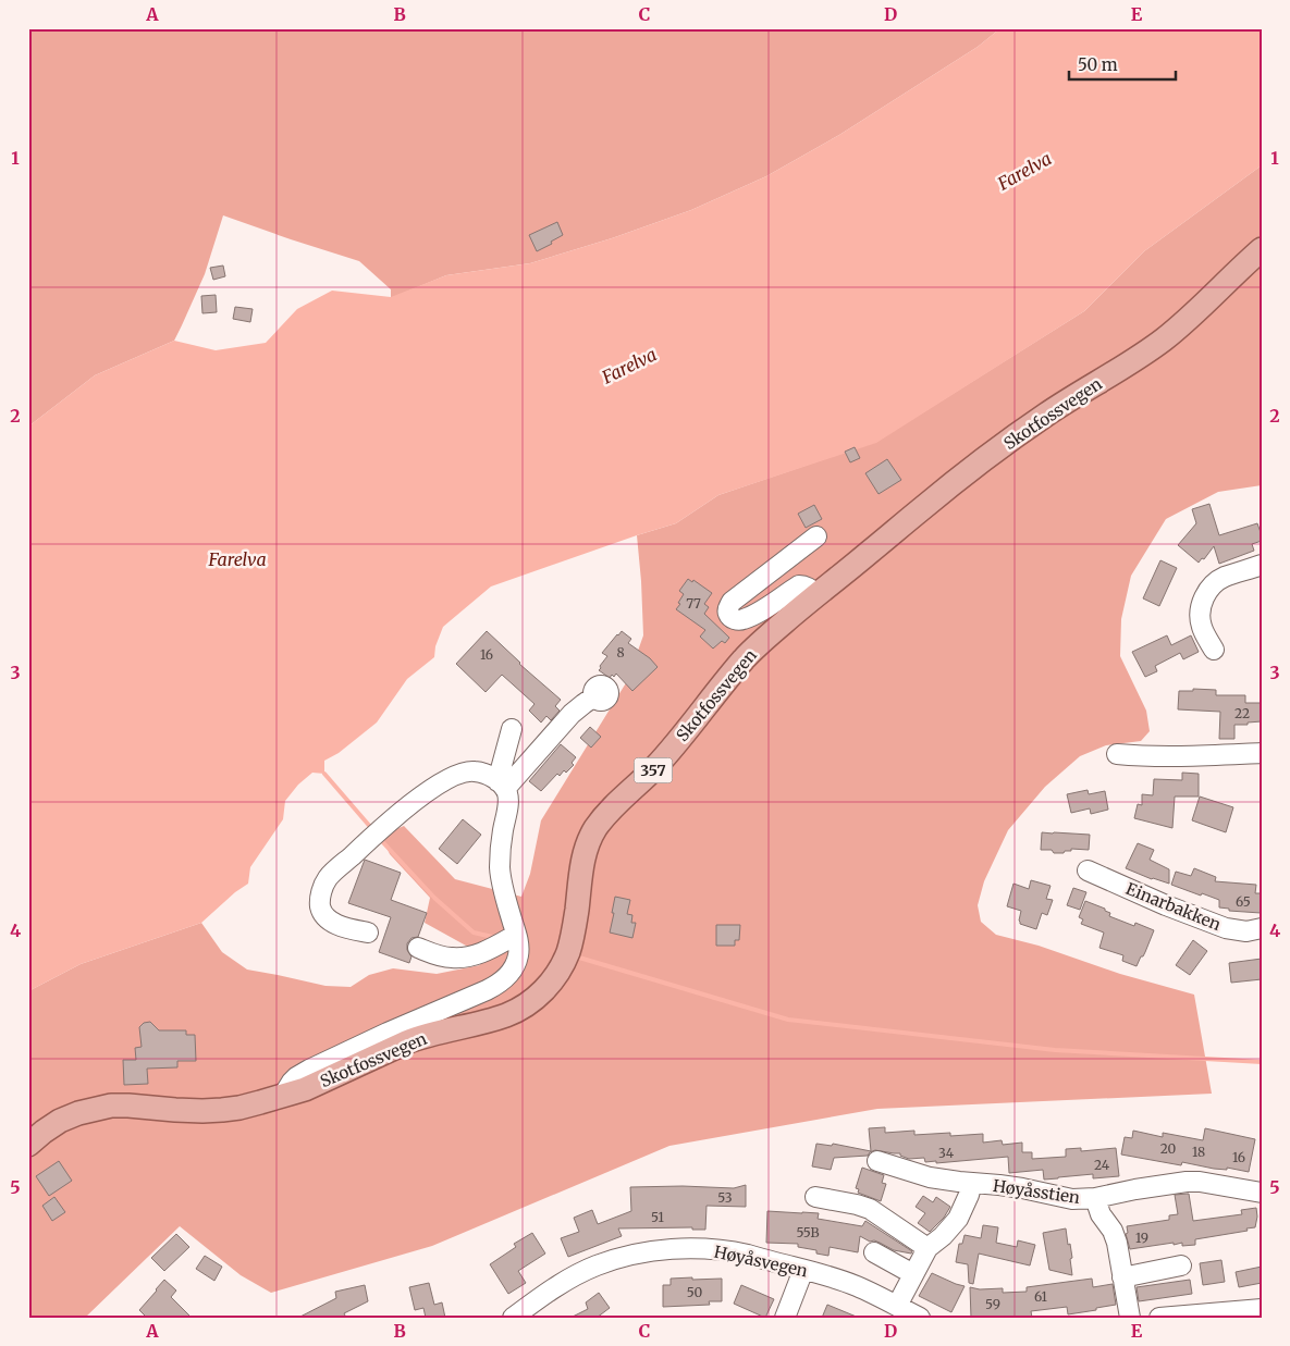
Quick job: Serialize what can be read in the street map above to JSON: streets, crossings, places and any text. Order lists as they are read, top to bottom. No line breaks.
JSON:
{"streets":{"main road":["Skotfossvegen","357"],"street":["Einarbakken","Høyåsstien","Høyåsvegen"]},"water":["Farelva"],"house_numbers":["77","8","16","22","65","20","18","34","16","24","53","51","55B","19","50","61","59"],"scale_bar":"50 m","grid":{"columns":["A","B","C","D","E"],"rows":["1","2","3","4","5"]}}
